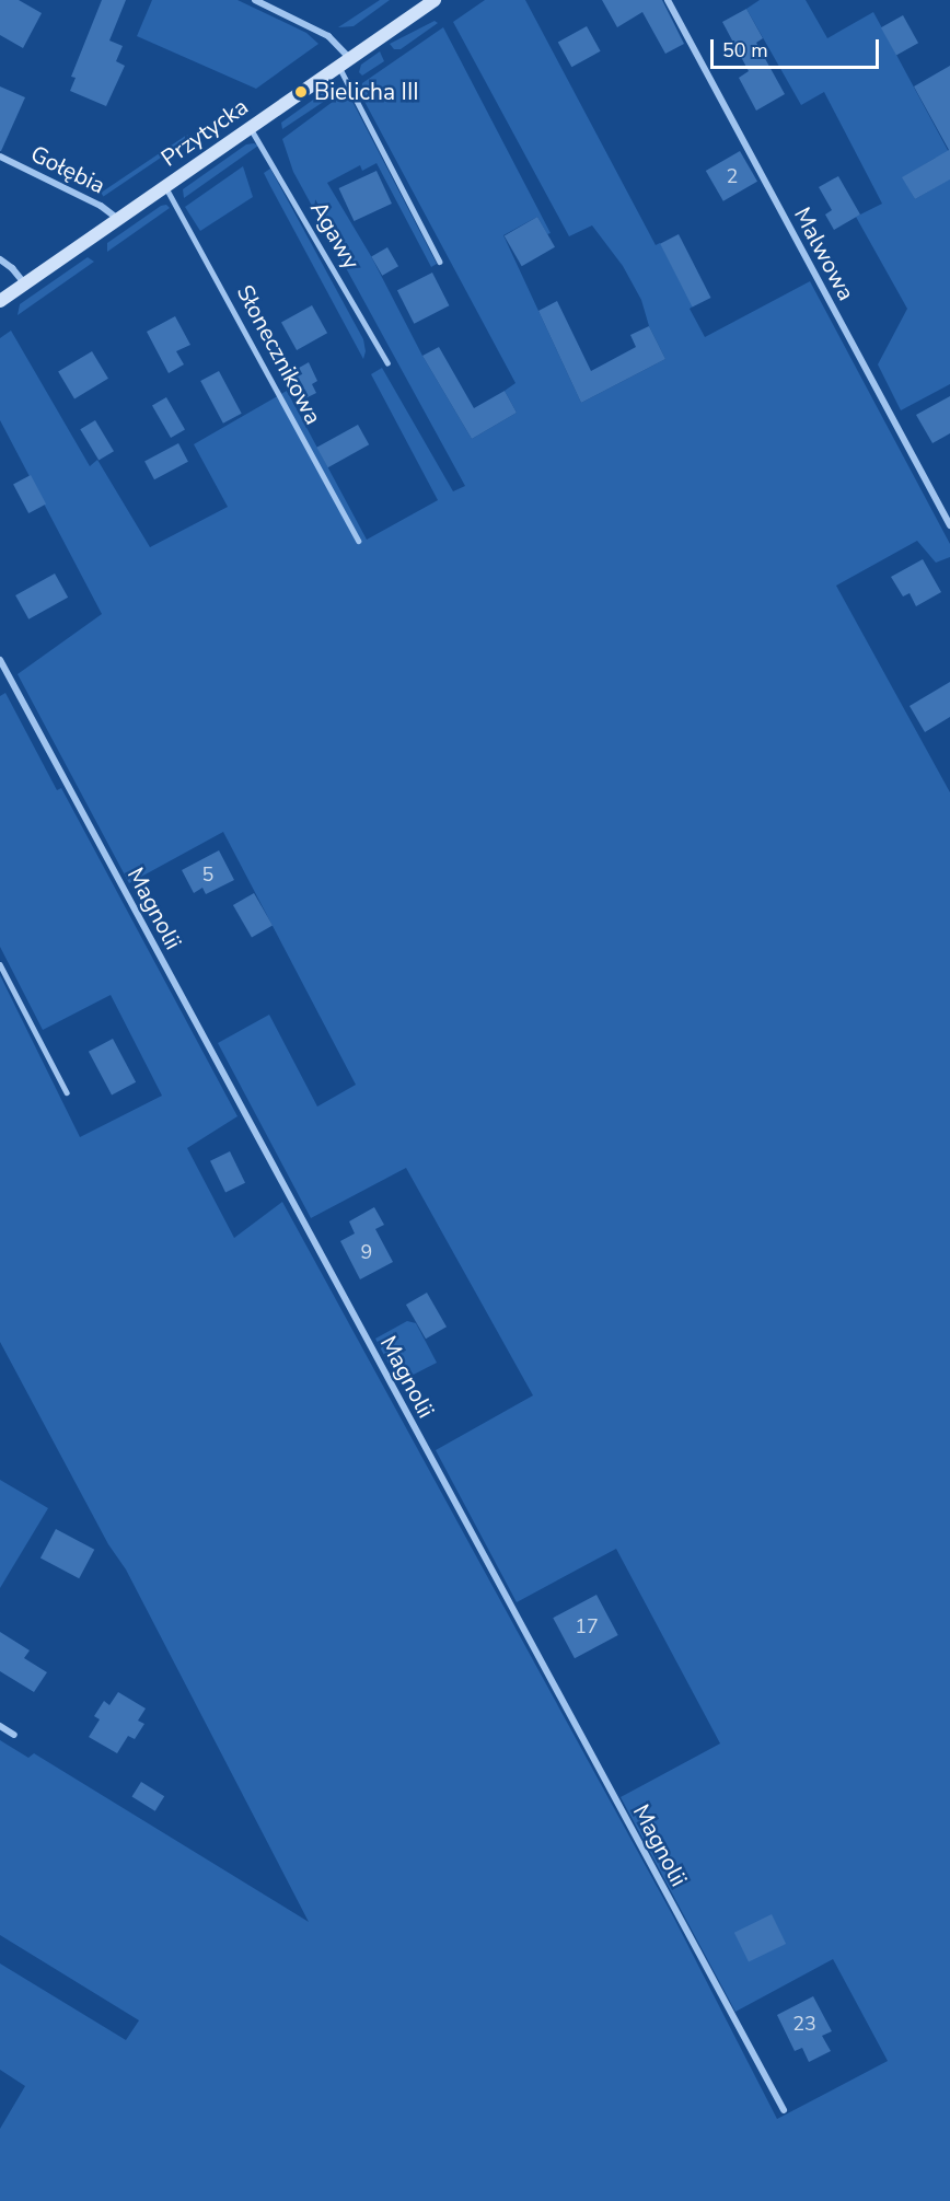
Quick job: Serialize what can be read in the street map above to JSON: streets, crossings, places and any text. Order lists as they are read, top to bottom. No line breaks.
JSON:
{"streets":{"main road":["Przytycka"],"street":["Gołębia","Malwowa","Magnolii"],"lane":["Agawy","Słonecznikowa"]},"crossings":[["Przytycka","Gołębia"],["Przytycka","Agawy"],["Przytycka","Słonecznikowa"]],"places":["Bielicha III"],"house_numbers":["2","5","9","17","23"],"scale_bar":"50 m"}
